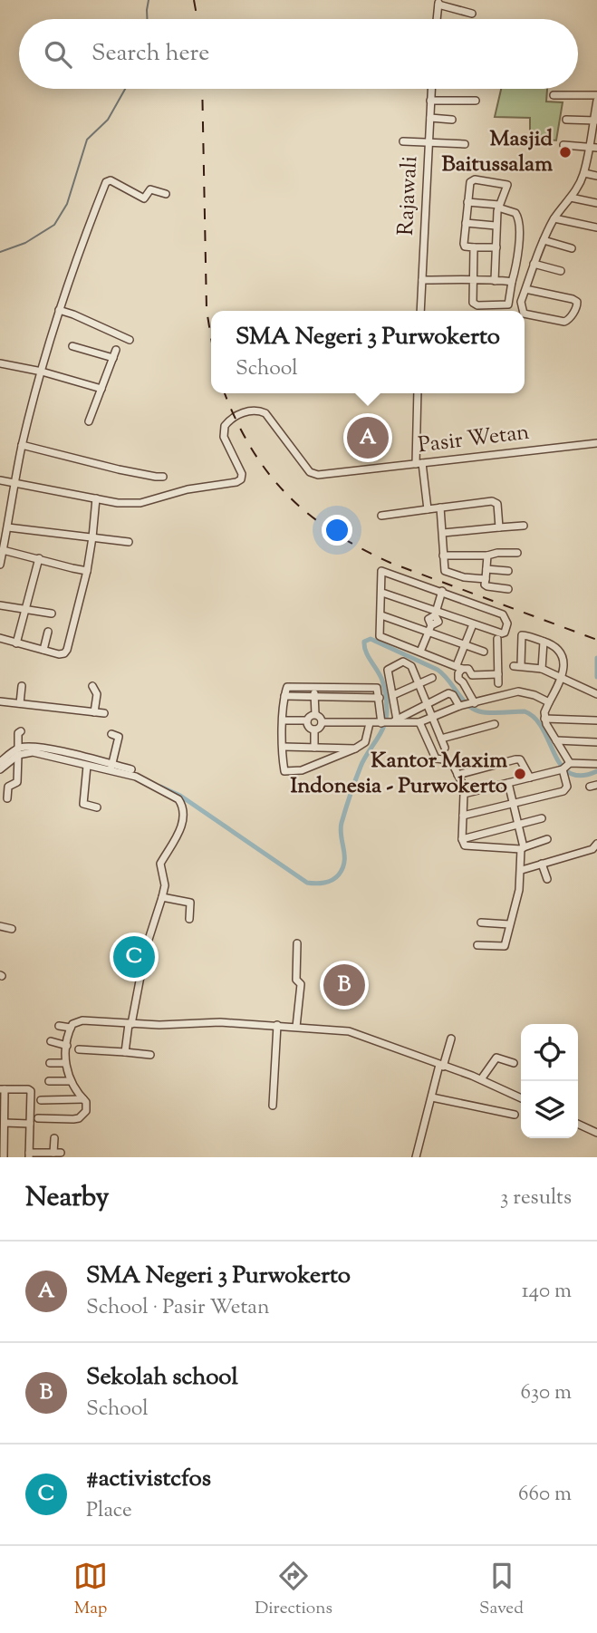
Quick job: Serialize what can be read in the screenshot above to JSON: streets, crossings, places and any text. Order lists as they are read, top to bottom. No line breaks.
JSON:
{"streets":{"street":["Rajawali","Pasir Wetan"]},"places":["Masjid Baitussalam","Kantor Maxim Indonesia - Purwokerto"],"page":{"search":"Search here","popup":["SMA Negeri 3 Purwokerto","School"],"pins":["A","C","B"],"heading":["Nearby","3 results"],"list":[{"mark":"A","name":"SMA Negeri 3 Purwokerto","note":"School · Pasir Wetan","value":"140 m"},{"mark":"B","name":"Sekolah school","note":"School","value":"630 m"},{"mark":"C","name":"#activistcfos","note":"Place","value":"660 m"}],"nav":["Map","Directions","Saved"]}}
